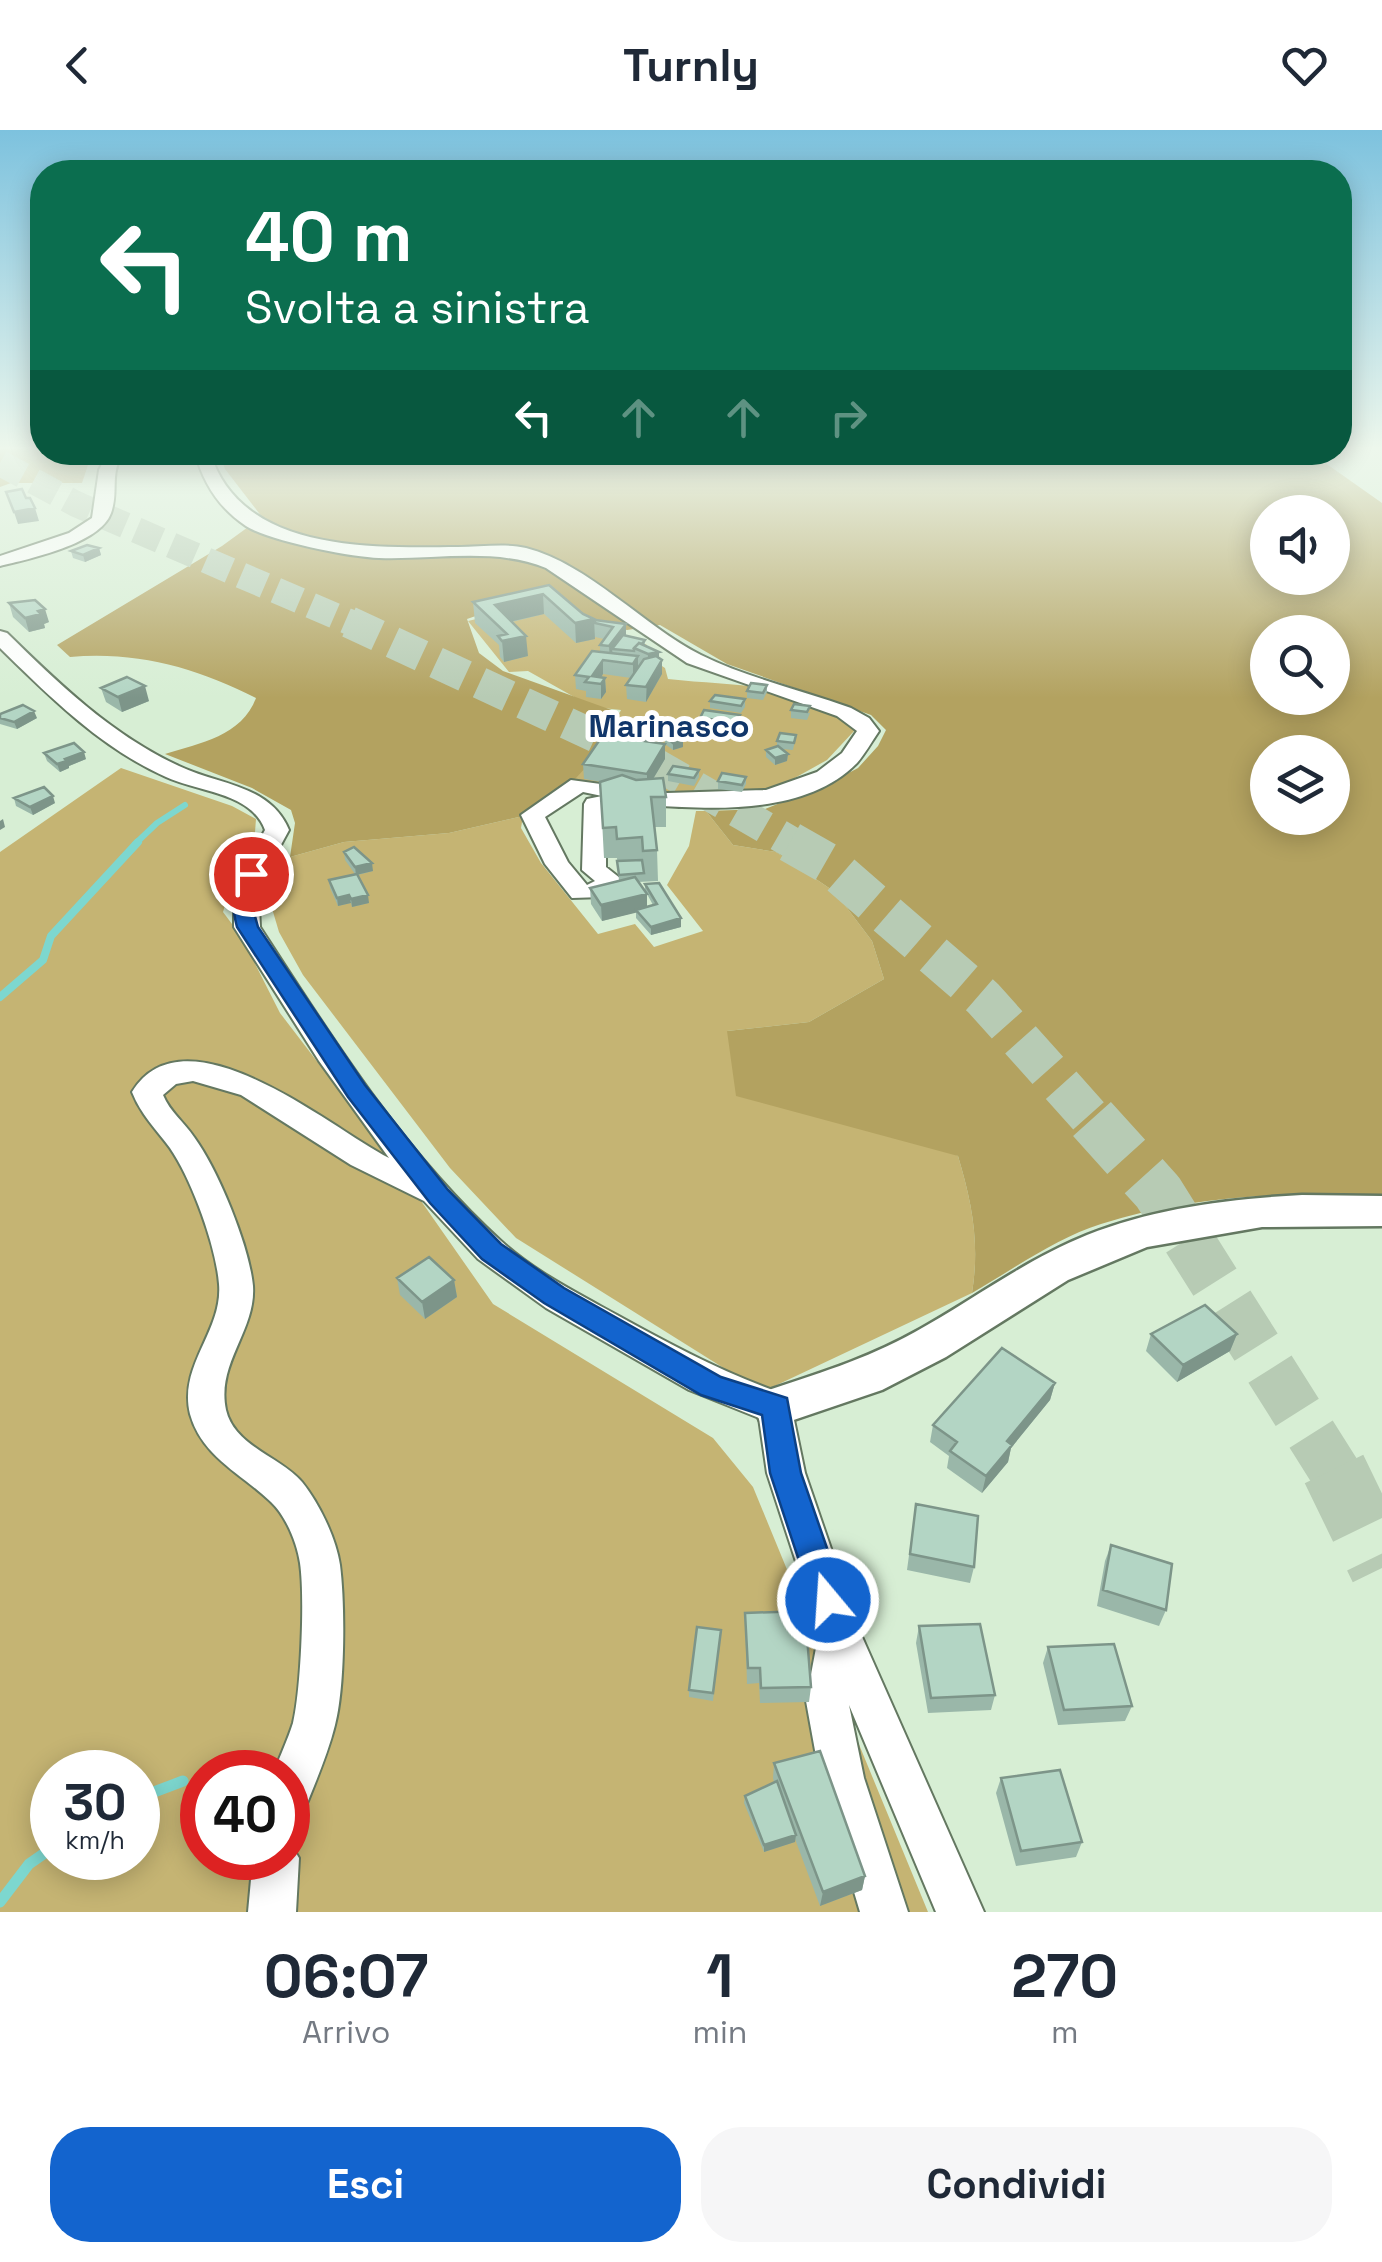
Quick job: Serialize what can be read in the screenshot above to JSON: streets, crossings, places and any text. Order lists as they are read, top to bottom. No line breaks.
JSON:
{"districts":["Marinasco"],"page":{"header":"Turnly","turn":["40 m","Svolta a sinistra"],"speed":"30 km/h","limit":"40","eta":["06:07","Arrivo","1","min","270","m"],"buttons":["Esci","Condividi"]}}
